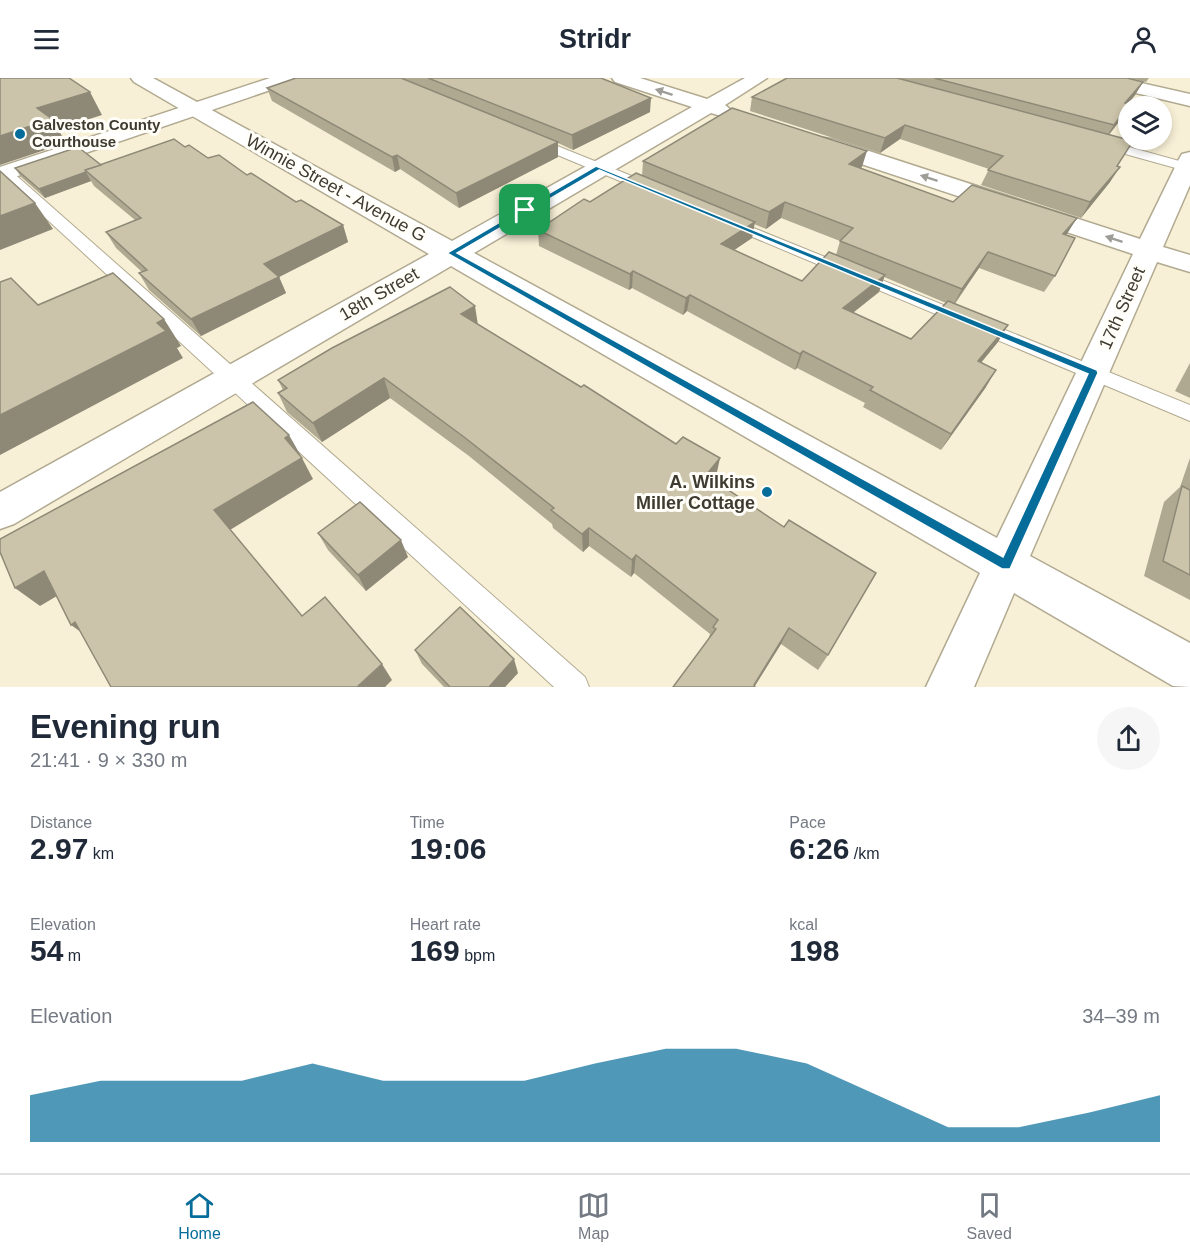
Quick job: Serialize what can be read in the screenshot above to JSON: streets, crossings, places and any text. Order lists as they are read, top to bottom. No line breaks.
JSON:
{"streets":{"street":["Winnie Street - Avenue G","18th Street","17th Street"]},"crossings":[["Winnie Street - Avenue G","18th Street"],["Winnie Street - Avenue G","17th Street"]],"places":["Galveston County Courthouse","A. Wilkins Miller Cottage"],"page":{"header":"Stridr","heading":["Evening run","21:41 · 9 × 330 m"],"stats":[["Distance","2.97 km"],["Time","19:06"],["Pace","6:26 /km"],["Elevation","54 m"],["Heart rate","169 bpm"],["kcal","198"]],"chart":["Elevation","34–39 m"],"tabs":["Home","Map","Saved"]}}
